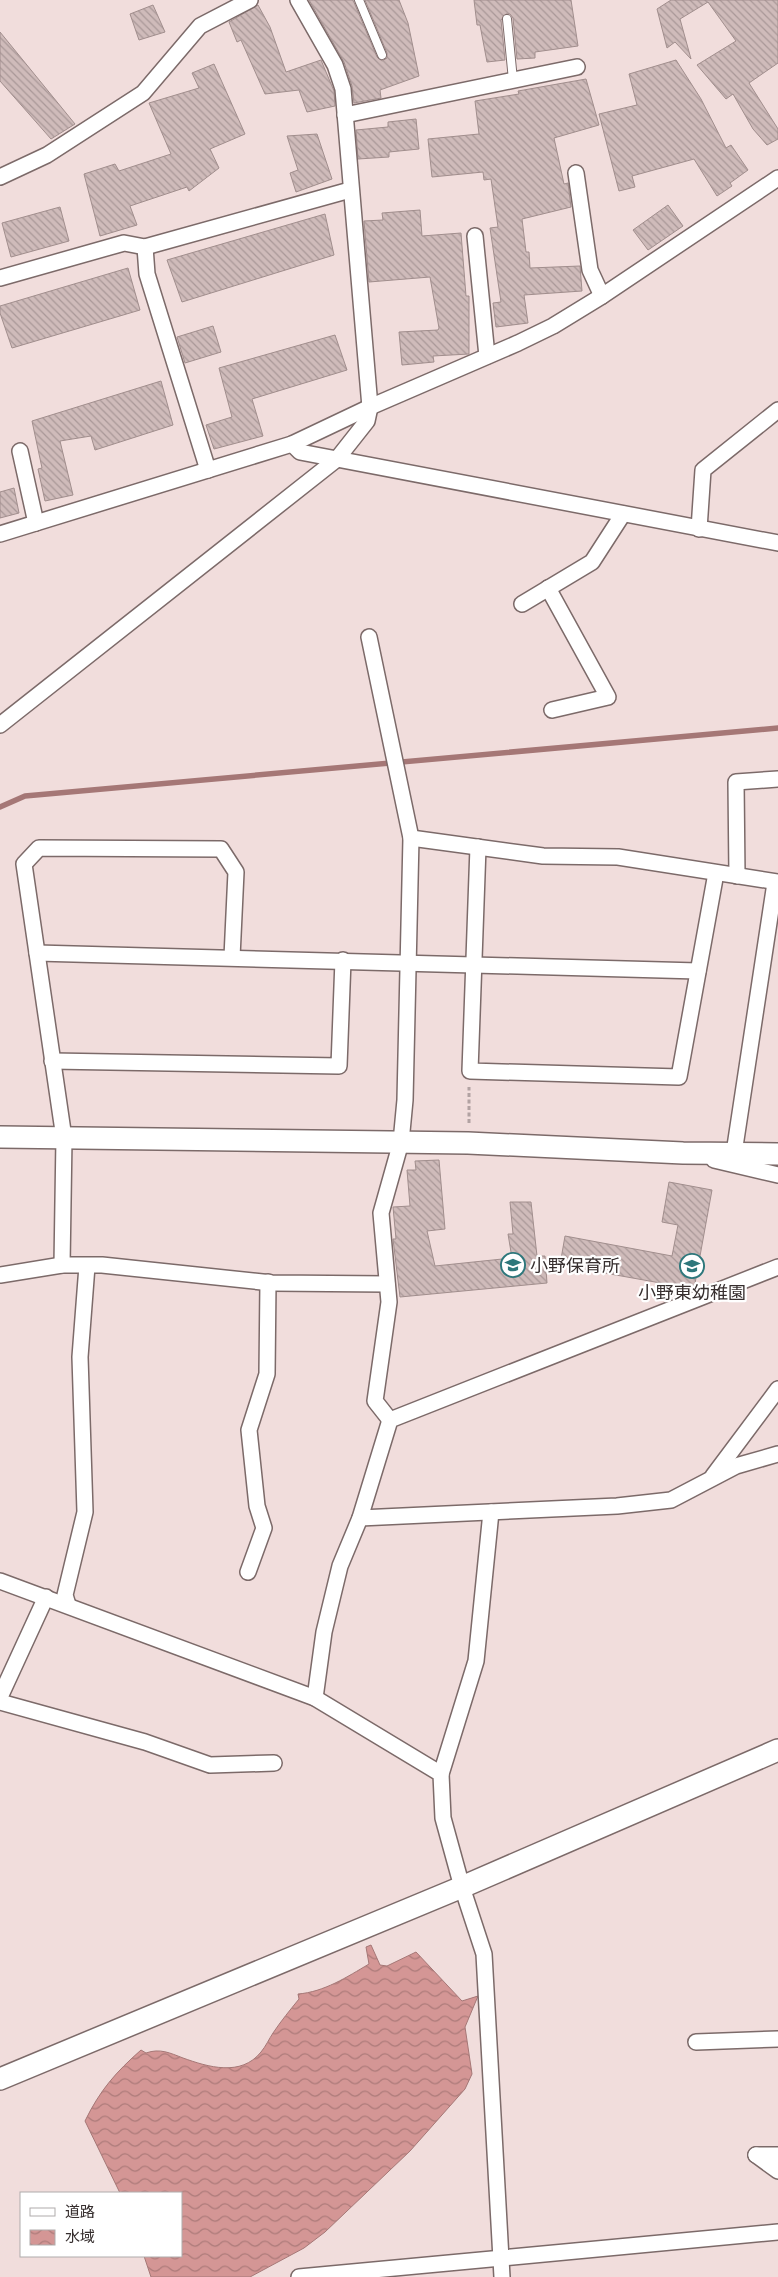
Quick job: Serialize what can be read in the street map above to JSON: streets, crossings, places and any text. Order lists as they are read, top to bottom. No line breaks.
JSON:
{"places":{"school or university":["小野保育所","小野東幼稚園"]},"legend":["道路","水域"]}
